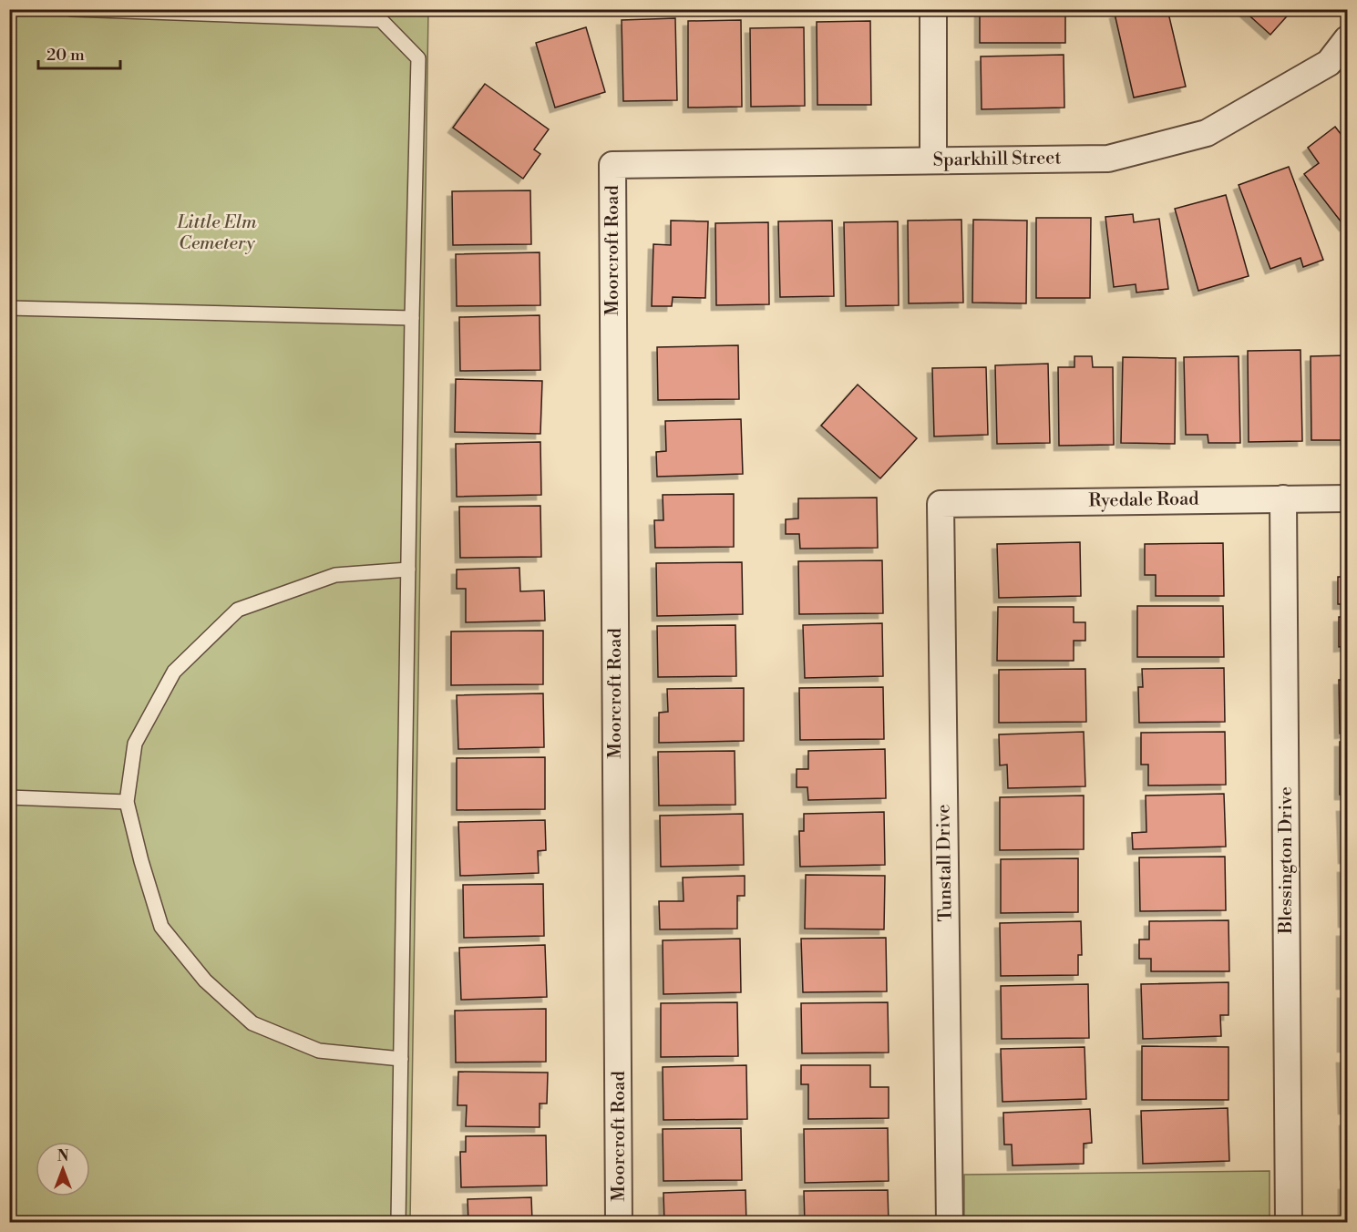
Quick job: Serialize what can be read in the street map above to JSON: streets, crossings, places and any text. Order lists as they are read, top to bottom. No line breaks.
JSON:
{"streets":{"street":["Sparkhill Street","Moorcroft Road","Ryedale Road","Blessington Drive","Tunstall Drive"]},"crossings":[["Sparkhill Street","Moorcroft Road"],["Ryedale Road","Blessington Drive"],["Ryedale Road","Tunstall Drive"]],"parks":["Little Elm Cemetery"],"scale_bar":"20 m","north":"top"}
